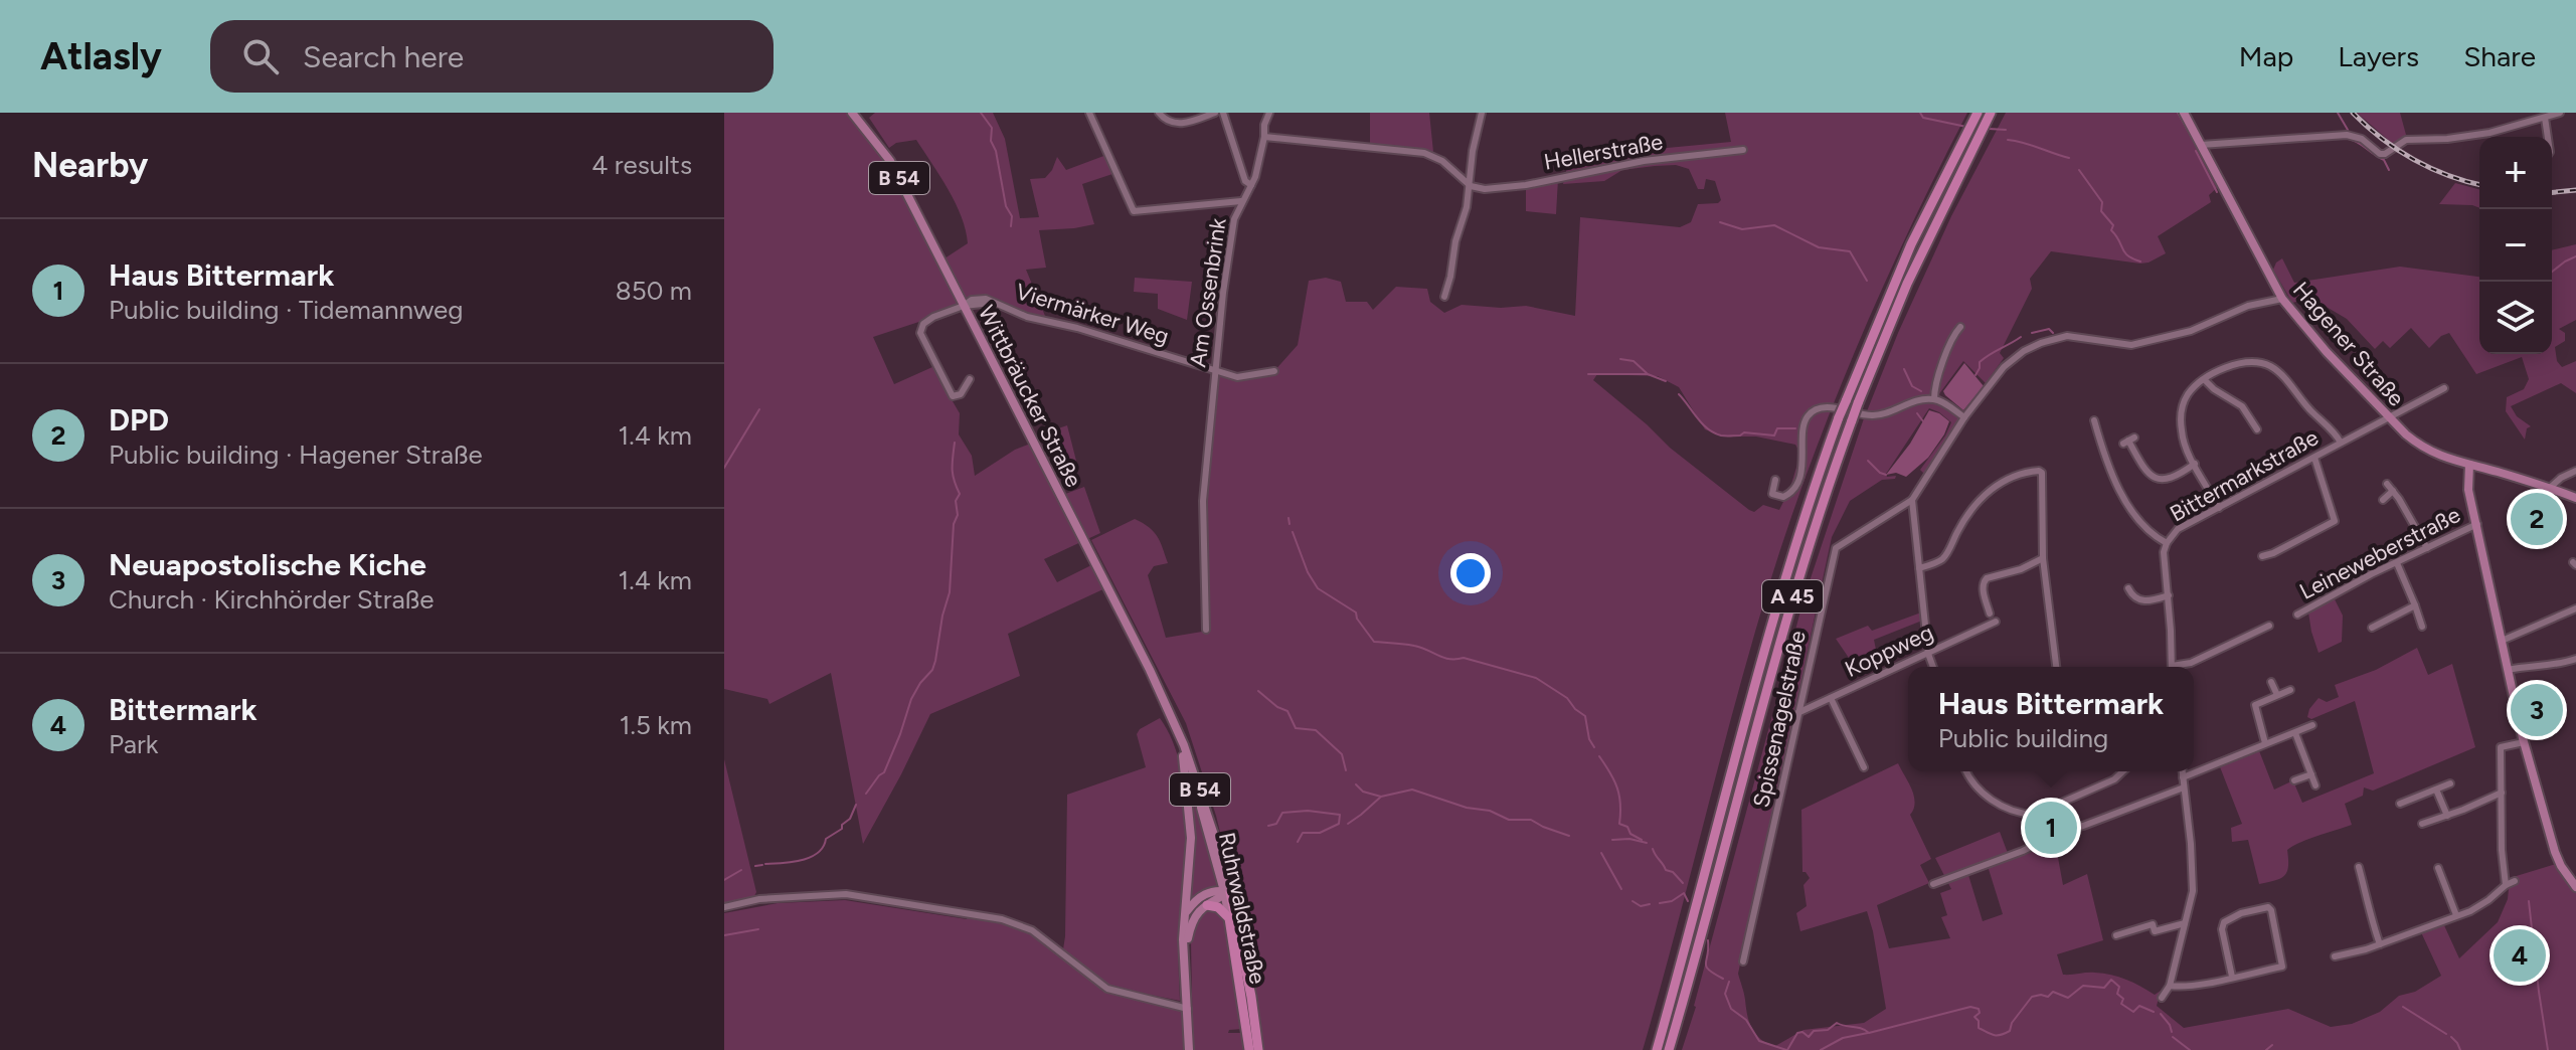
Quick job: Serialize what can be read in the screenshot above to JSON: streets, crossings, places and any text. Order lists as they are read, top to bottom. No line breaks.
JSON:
{"streets":{"highway":["B 54","A 45","Ruhrwaldstraße"],"main road":["Hagener Straße","Wittbräucker Straße"],"street":["Hellerstraße","Am Ossenbrink","Viermärker Weg","Bittermarkstraße","Leineweberstraße","Koppweg","Spissenagelstraße"]},"crossings":[["Am Ossenbrink","Viermärker Weg"],["Viermärker Weg","Wittbräucker Straße"],["Hagener Straße","Bittermarkstraße"],["Hagener Straße","Spissenagelstraße"],["Wittbräucker Straße","Ruhrwaldstraße"],["Koppweg","Spissenagelstraße"]],"page":{"header":"Atlasly","search":"Search here","nav":["Map","Layers","Share"],"heading":["Nearby","4 results"],"map_buttons":["+","−"],"list":[{"mark":"1","name":"Haus Bittermark","note":"Public building · Tidemannweg","value":"850 m"},{"mark":"2","name":"DPD","note":"Public building · Hagener Straße","value":"1.4 km"},{"mark":"3","name":"Neuapostolische Kiche","note":"Church · Kirchhörder Straße","value":"1.4 km"},{"mark":"4","name":"Bittermark","note":"Park","value":"1.5 km"}],"pins":["2","3","1","4"],"popup":["Haus Bittermark","Public building"]}}
